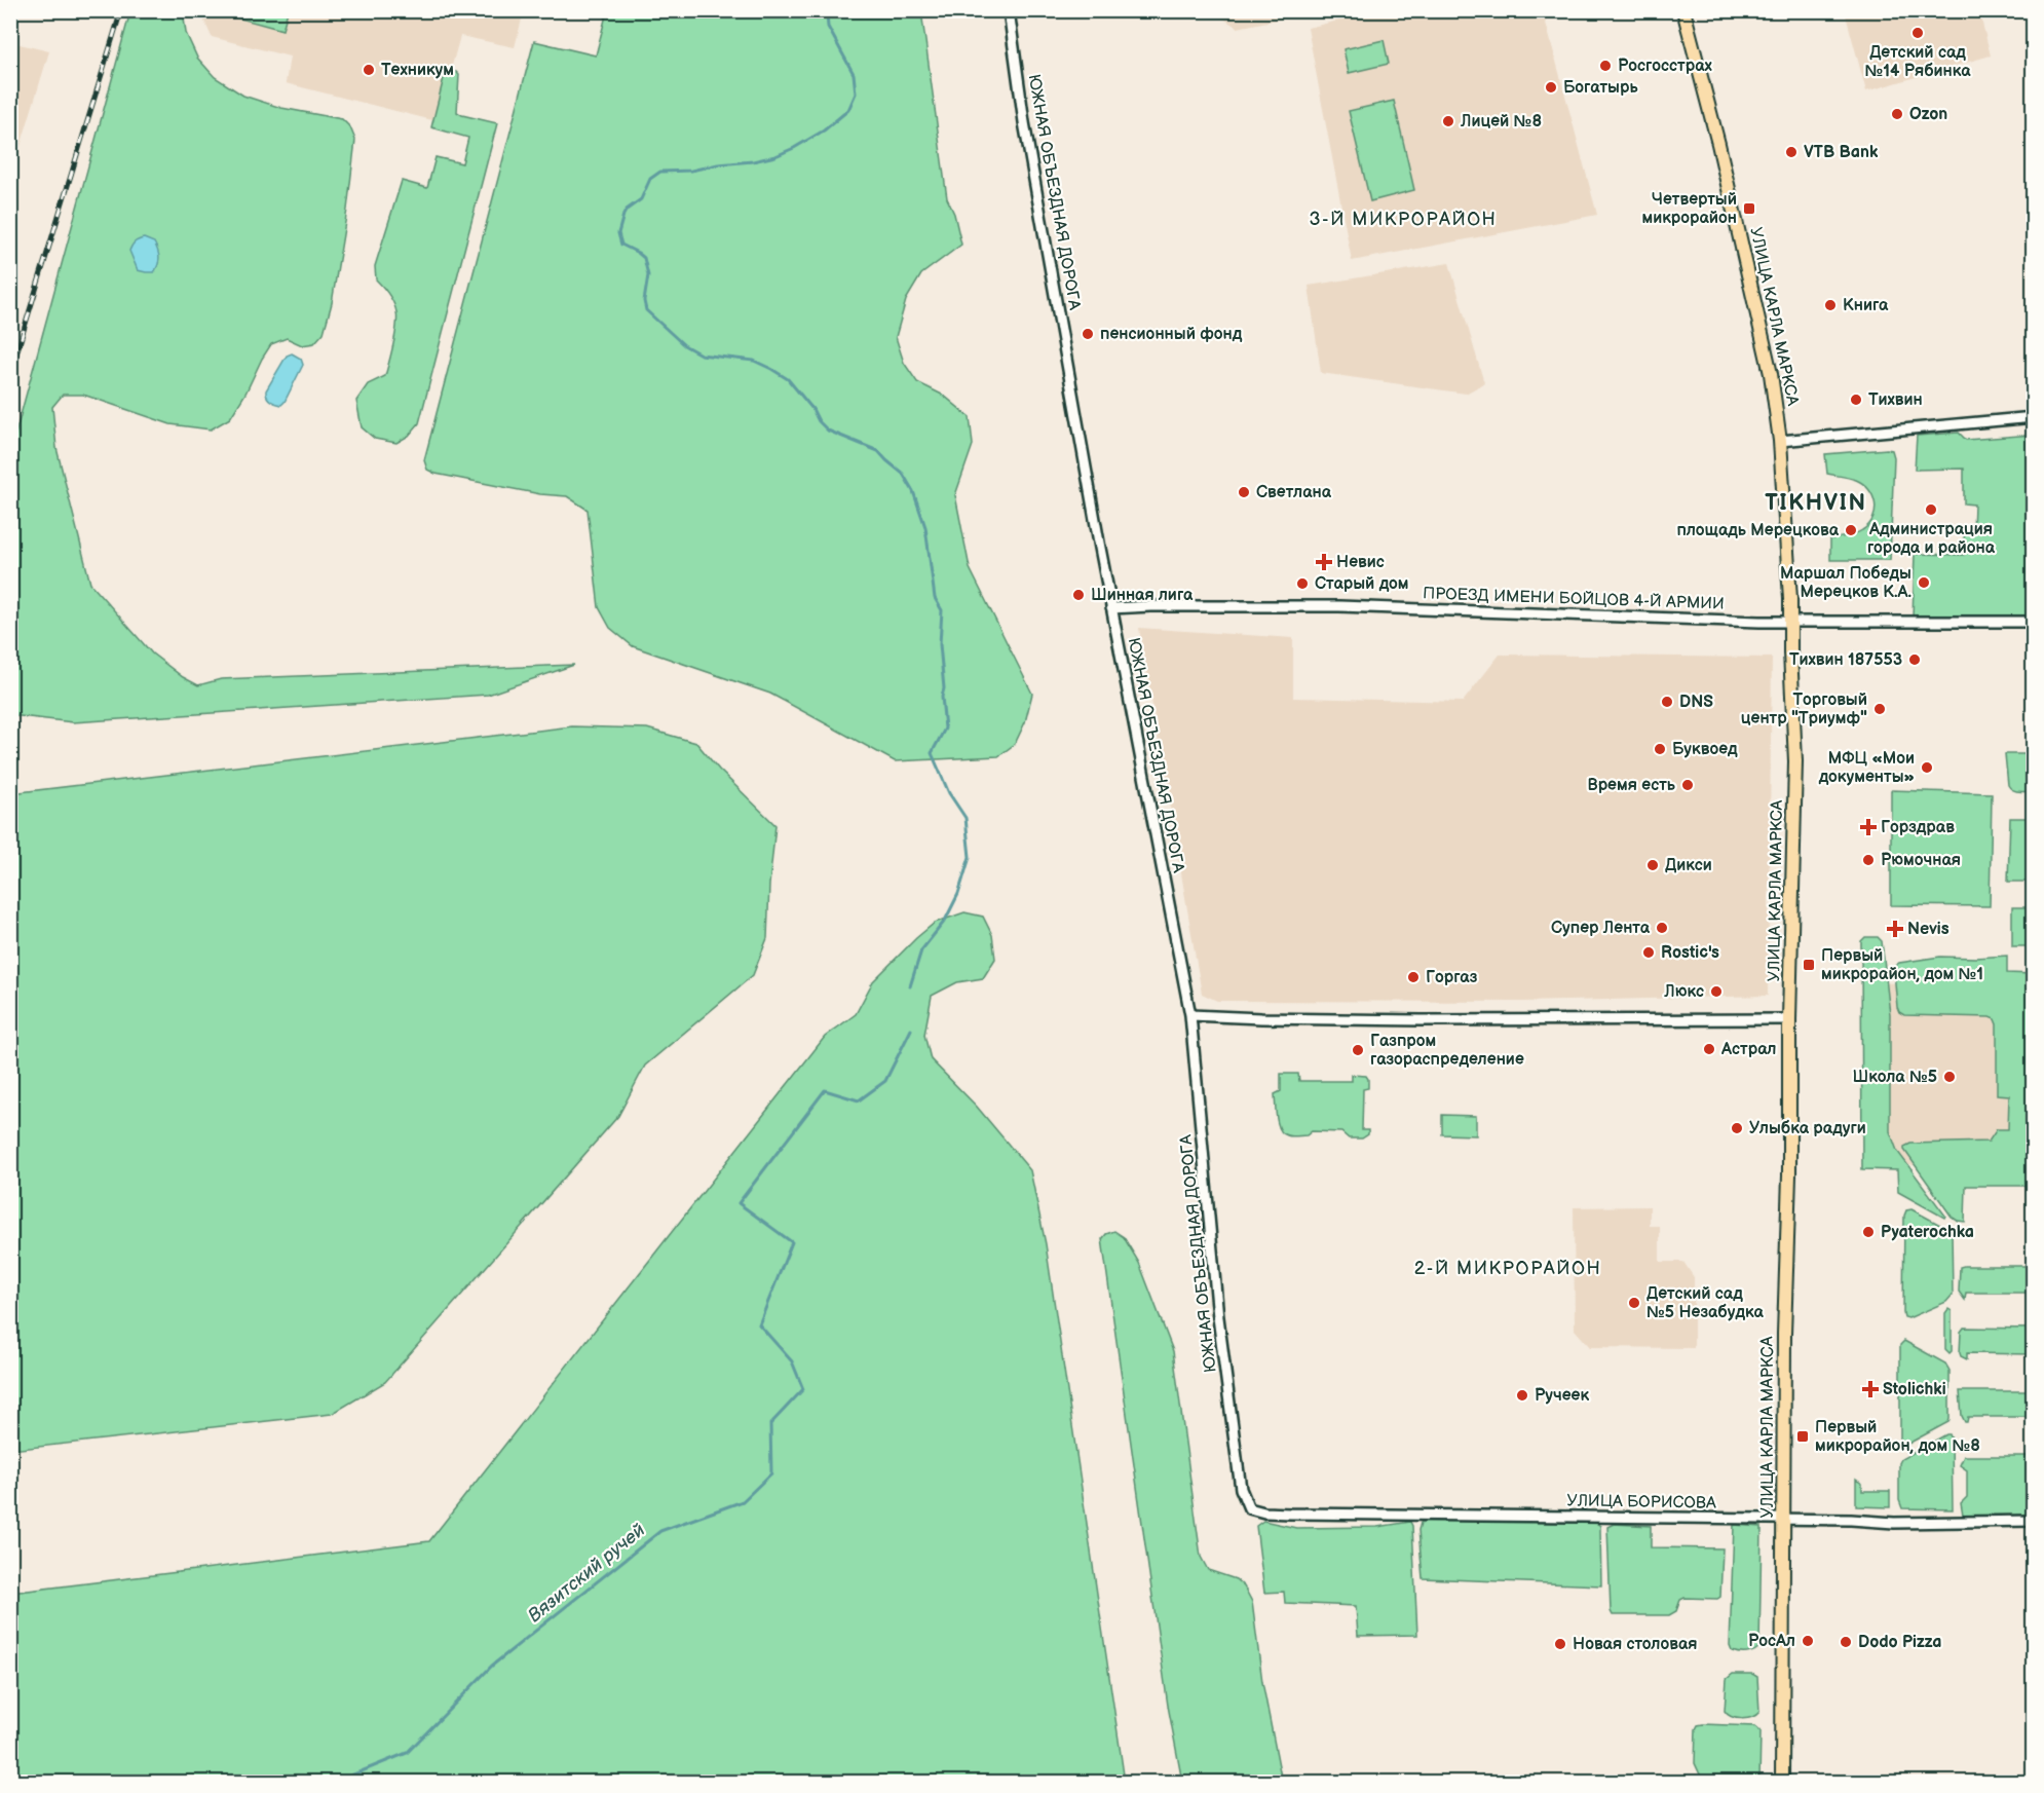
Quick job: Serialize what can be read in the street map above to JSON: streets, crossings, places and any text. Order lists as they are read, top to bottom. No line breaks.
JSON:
{"streets":{"main road":["УЛИЦА КАРЛА МАРКСА"],"street":["ЮЖНАЯ ОБЪЕЗДНАЯ ДОРОГА","ПРОЕЗД ИМЕНИ БОЙЦОВ 4-Й АРМИИ","УЛИЦА БОРИСОВА"]},"crossings":[["ЮЖНАЯ ОБЪЕЗДНАЯ ДОРОГА","ПРОЕЗД ИМЕНИ БОЙЦОВ 4-Й АРМИИ"],["ЮЖНАЯ ОБЪЕЗДНАЯ ДОРОГА","УЛИЦА БОРИСОВА"],["УЛИЦА КАРЛА МАРКСА","ПРОЕЗД ИМЕНИ БОЙЦОВ 4-Й АРМИИ"],["УЛИЦА КАРЛА МАРКСА","УЛИЦА БОРИСОВА"]],"districts":["3-Й МИКРОРАЙОН","TIKHVIN","2-Й МИКРОРАЙОН"],"water":["Вязитский ручей"],"places":{"other":["Детский сад №14 Рябинка","Росгосстрах","Техникум","Богатырь","Ozon","Лицей №8","VTB Bank","Книга","пенсионный фонд","Тихвин","Светлана","Администрация города и района","площадь Мерецкова","Маршал Победы Мерецков К.А.","Старый дом","Шинная лига","Тихвин 187553","DNS","Торговый центр \"Триумф\"","Буквоед","МФЦ «Мои документы»","Время есть","Рюмочная","Дикси","Супер Лента","Rostic's","Горгаз","Люкс","Астрал","Газпром газораспределение","Школа №5","Улыбка радуги","Pyaterochka","Детский сад №5 Незабудка","Ручеек","РосАл","Dodo Pizza","Новая столовая"],"transit":["Четвертый микрорайон","Первый микрорайон, дом №1","Первый микрорайон, дом №8"],"health":["Невис","Горздрав","Nevis","Stolichki"]}}
